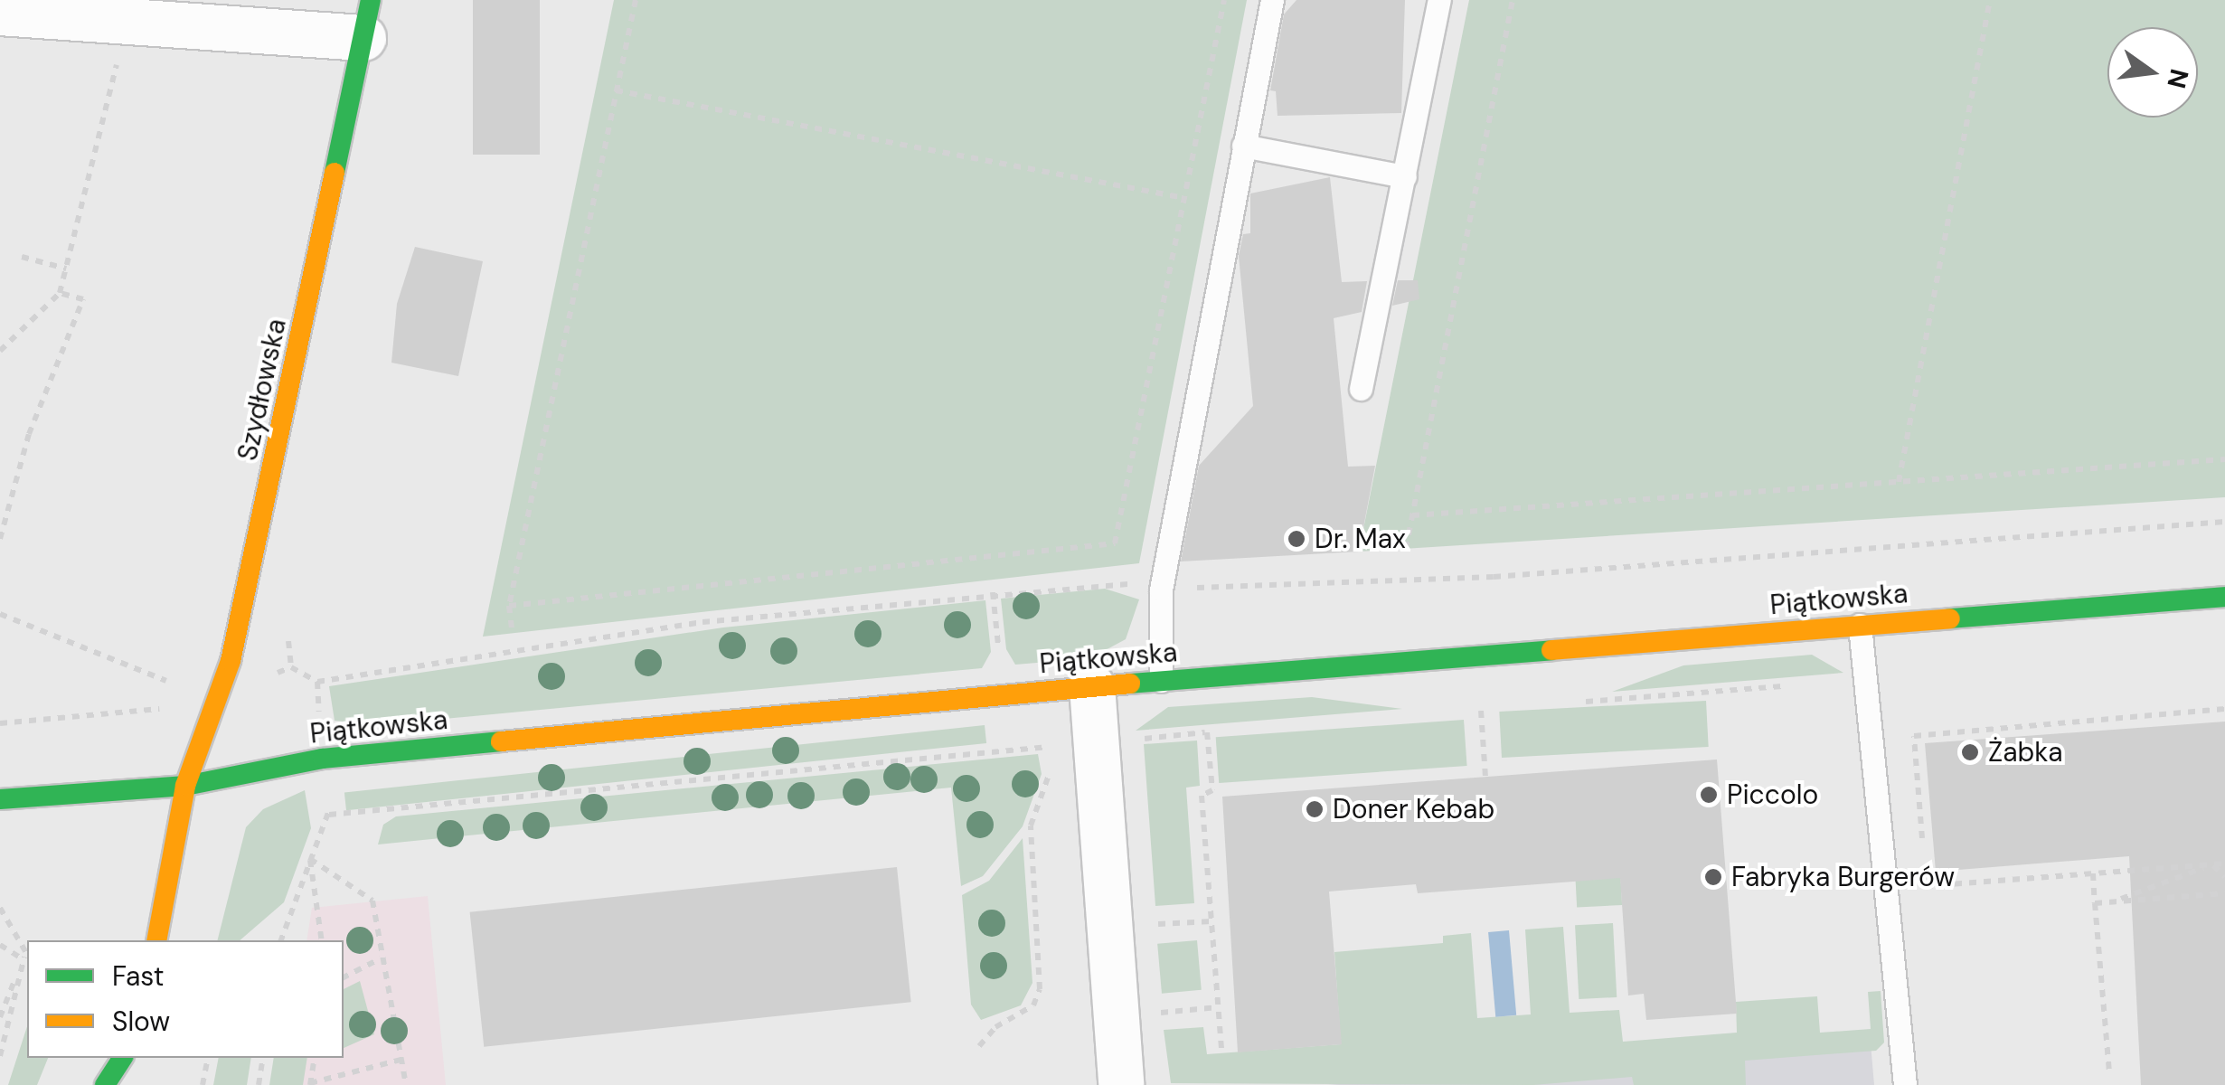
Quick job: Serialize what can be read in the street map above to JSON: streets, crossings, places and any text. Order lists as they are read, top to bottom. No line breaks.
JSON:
{"streets":{"street":["Szydłowska","Piątkowska"]},"crossings":[["Szydłowska","Piątkowska"]],"places":["Dr. Max","Żabka","Piccolo","Doner Kebab","Fabryka Burgerów"],"legend":["Fast","Slow"],"north":"right"}
